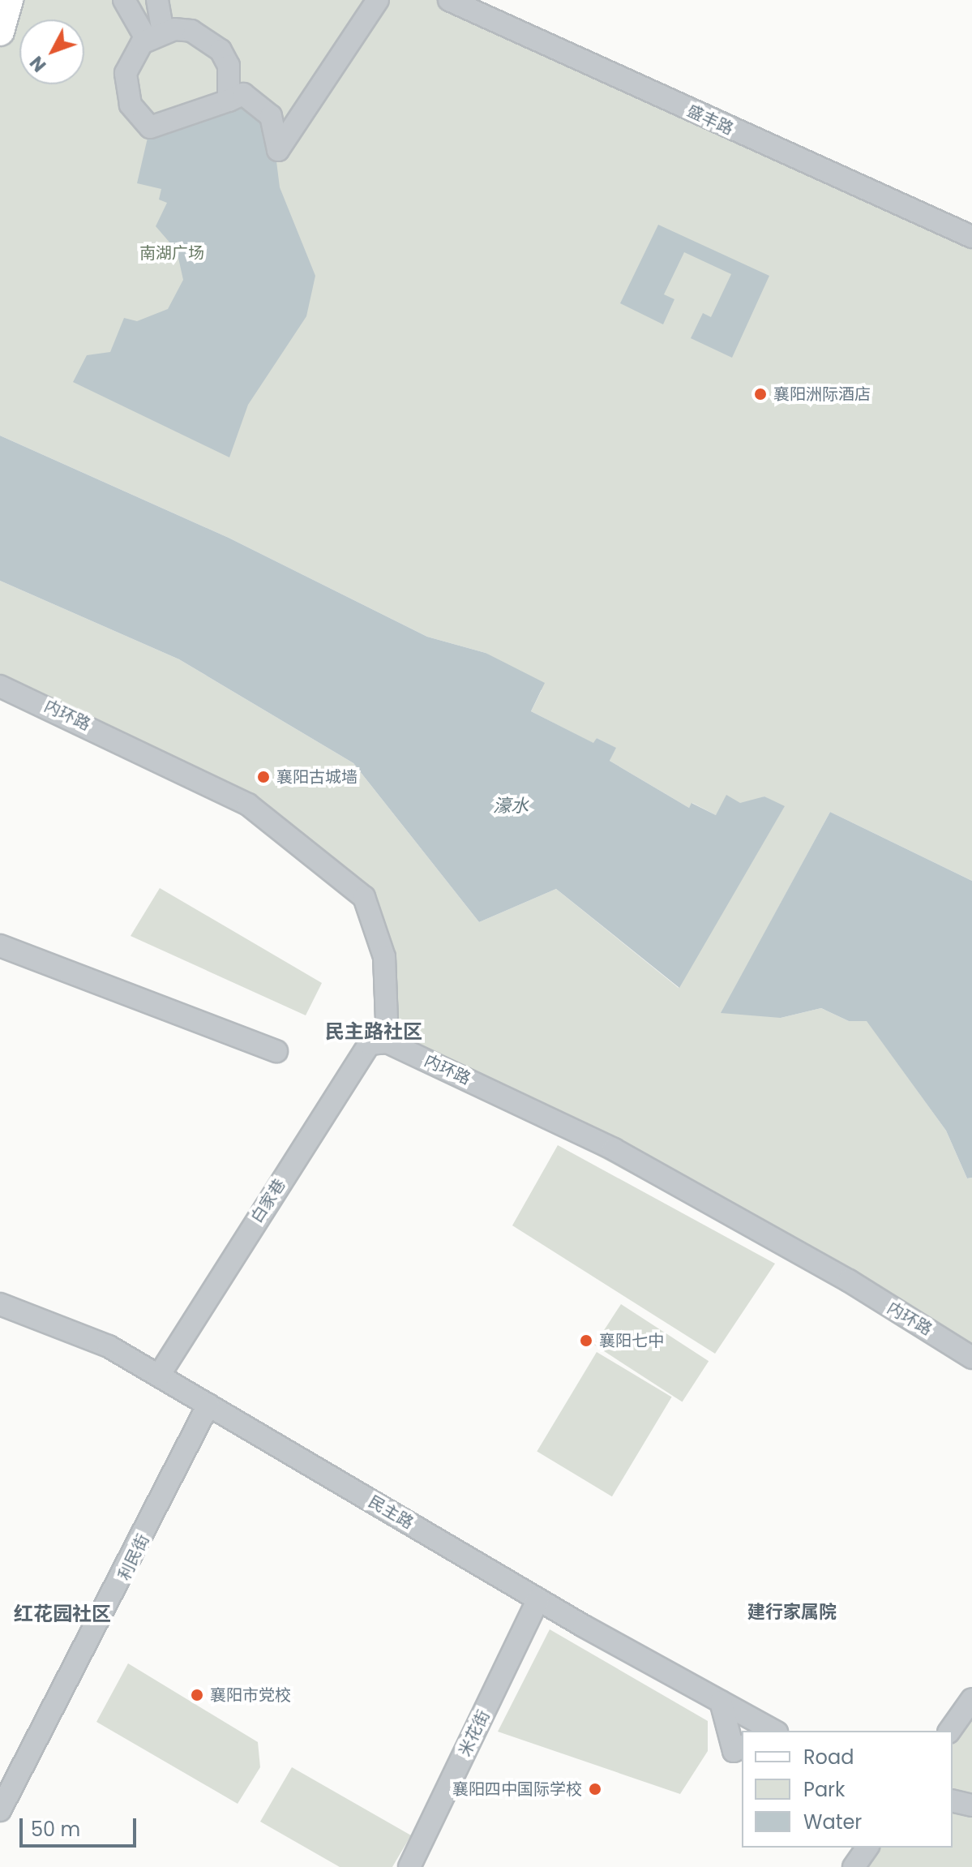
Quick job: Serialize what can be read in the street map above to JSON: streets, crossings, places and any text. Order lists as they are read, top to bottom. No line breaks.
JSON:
{"streets":{"street":["盛丰路","内环路","白家巷","民主路","利民街","米花街"]},"crossings":[["内环路","白家巷"],["白家巷","民主路"],["民主路","利民街"],["民主路","米花街"]],"districts":["民主路社区","建行家属院","红花园社区"],"water":["濠水"],"parks":["南湖广场"],"places":["襄阳洲际酒店","襄阳古城墙","襄阳七中","襄阳市党校","襄阳四中国际学校"],"legend":["Road","Park","Water"],"scale_bar":"50 m","north":"bottom left"}
